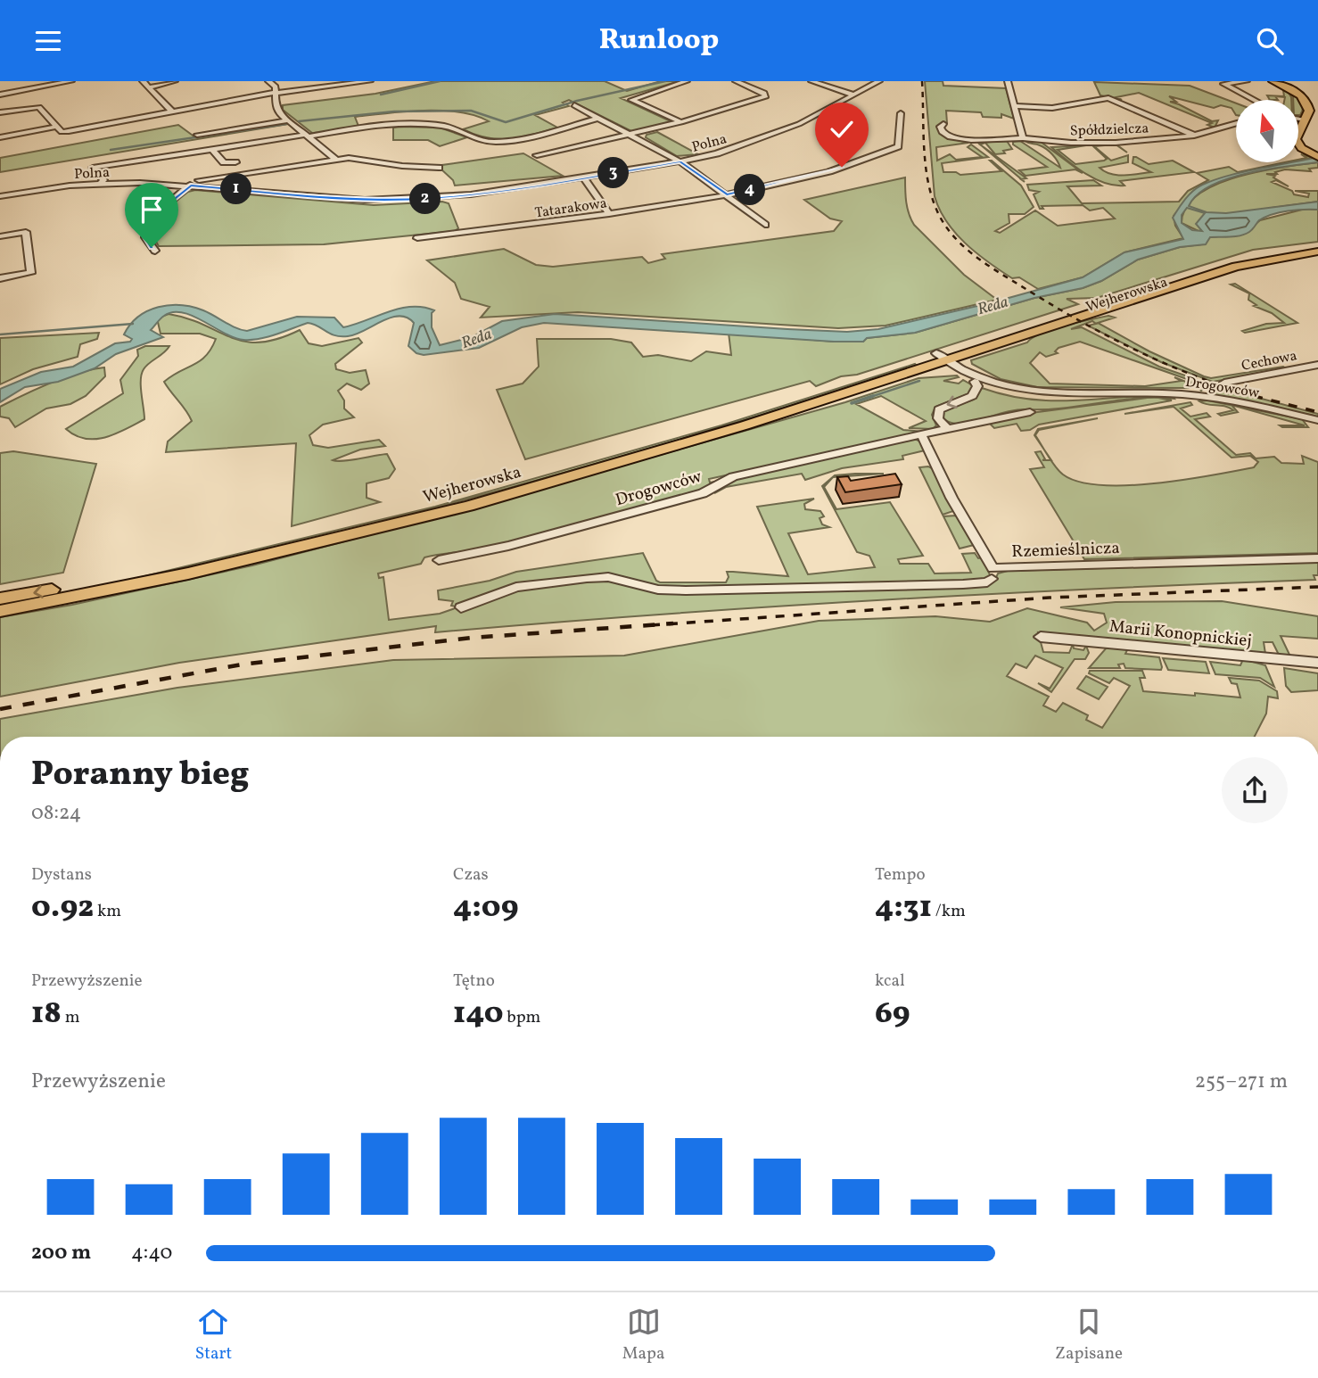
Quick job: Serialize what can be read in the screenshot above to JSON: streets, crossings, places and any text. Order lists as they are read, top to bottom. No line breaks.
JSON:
{"streets":{"main road":["Wejherowska"],"street":["Spółdzielcza","Polna","Tatarakowa","Cechowa","Drogowców","Rzemieślnicza","Marii Konopnickiej"]},"crossings":[["Wejherowska","Drogowców"],["Drogowców","Rzemieślnicza"]],"water":["Reda"],"north":"top","page":{"header":"Runloop","pins":["3","1","4","2"],"heading":["Poranny bieg","08:24"],"stats":[["Dystans","0.92 km"],["Czas","4:09"],["Tempo","4:31 /km"],["Przewyższenie","18 m"],["Tętno","140 bpm"],["kcal","69"]],"chart":["Przewyższenie","255–271 m"],"list":[{"name":"200 m","note":"4:40"}],"tabs":["Start","Mapa","Zapisane"]}}
